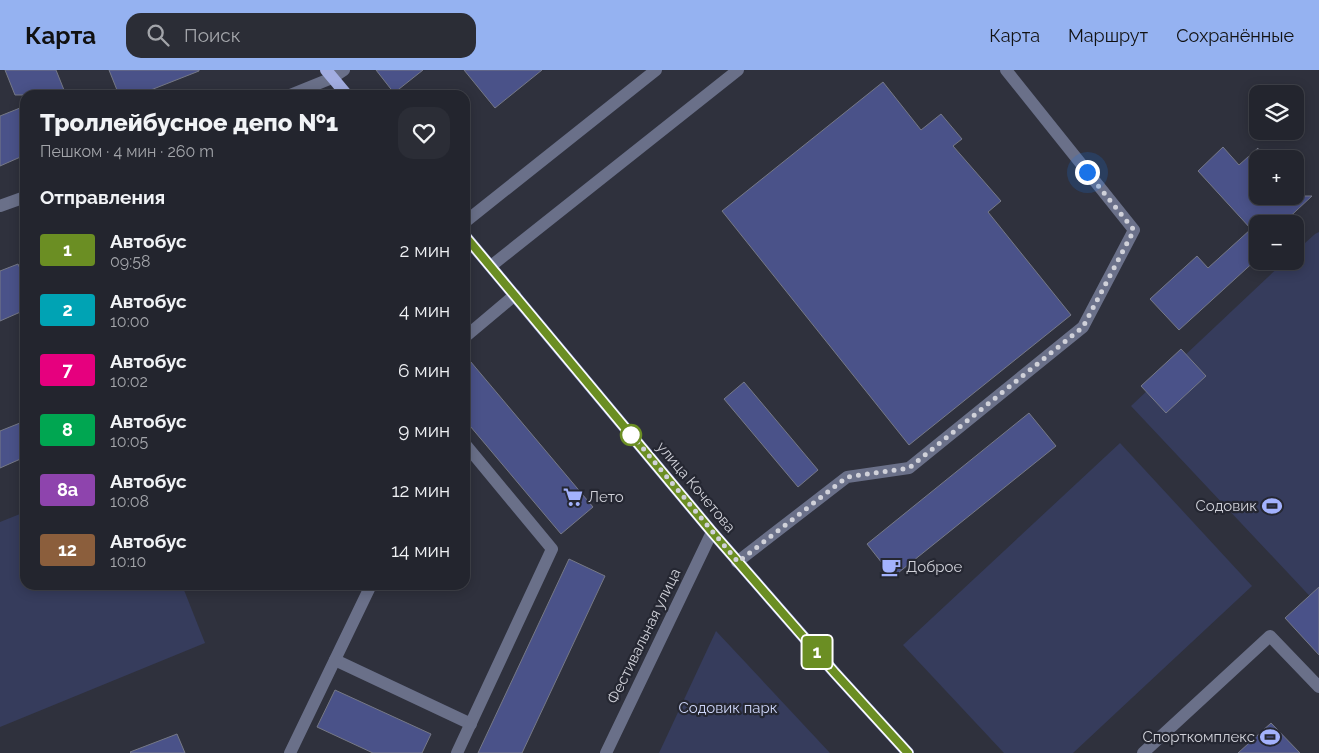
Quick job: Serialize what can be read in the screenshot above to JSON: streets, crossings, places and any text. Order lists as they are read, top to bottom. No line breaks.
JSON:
{"streets":{"main road":["улица Кочетова"],"street":["Фестивальная улица"]},"crossings":[["улица Кочетова","Фестивальная улица"]],"parks":["Содовик парк"],"places":{"supermarket":["Лето"],"sports":["Содовик","Спорткомплекс"],"cafe":["Доброе"]},"lines":["bus line 1"],"page":{"header":"Карта","search":"Поиск","nav":["Карта","Маршрут","Сохранённые"],"on_map":"1","map_buttons":["+","−"],"heading":[["Троллейбусное депо №1","Пешком · 4 мин · 260 m"],"Отправления"],"list":[{"mark":"1","name":"Автобус","note":"09:58","value":"2 мин"},{"mark":"2","name":"Автобус","note":"10:00","value":"4 мин"},{"mark":"7","name":"Автобус","note":"10:02","value":"6 мин"},{"mark":"8","name":"Автобус","note":"10:05","value":"9 мин"},{"mark":"8а","name":"Автобус","note":"10:08","value":"12 мин"},{"mark":"12","name":"Автобус","note":"10:10","value":"14 мин"}]}}
